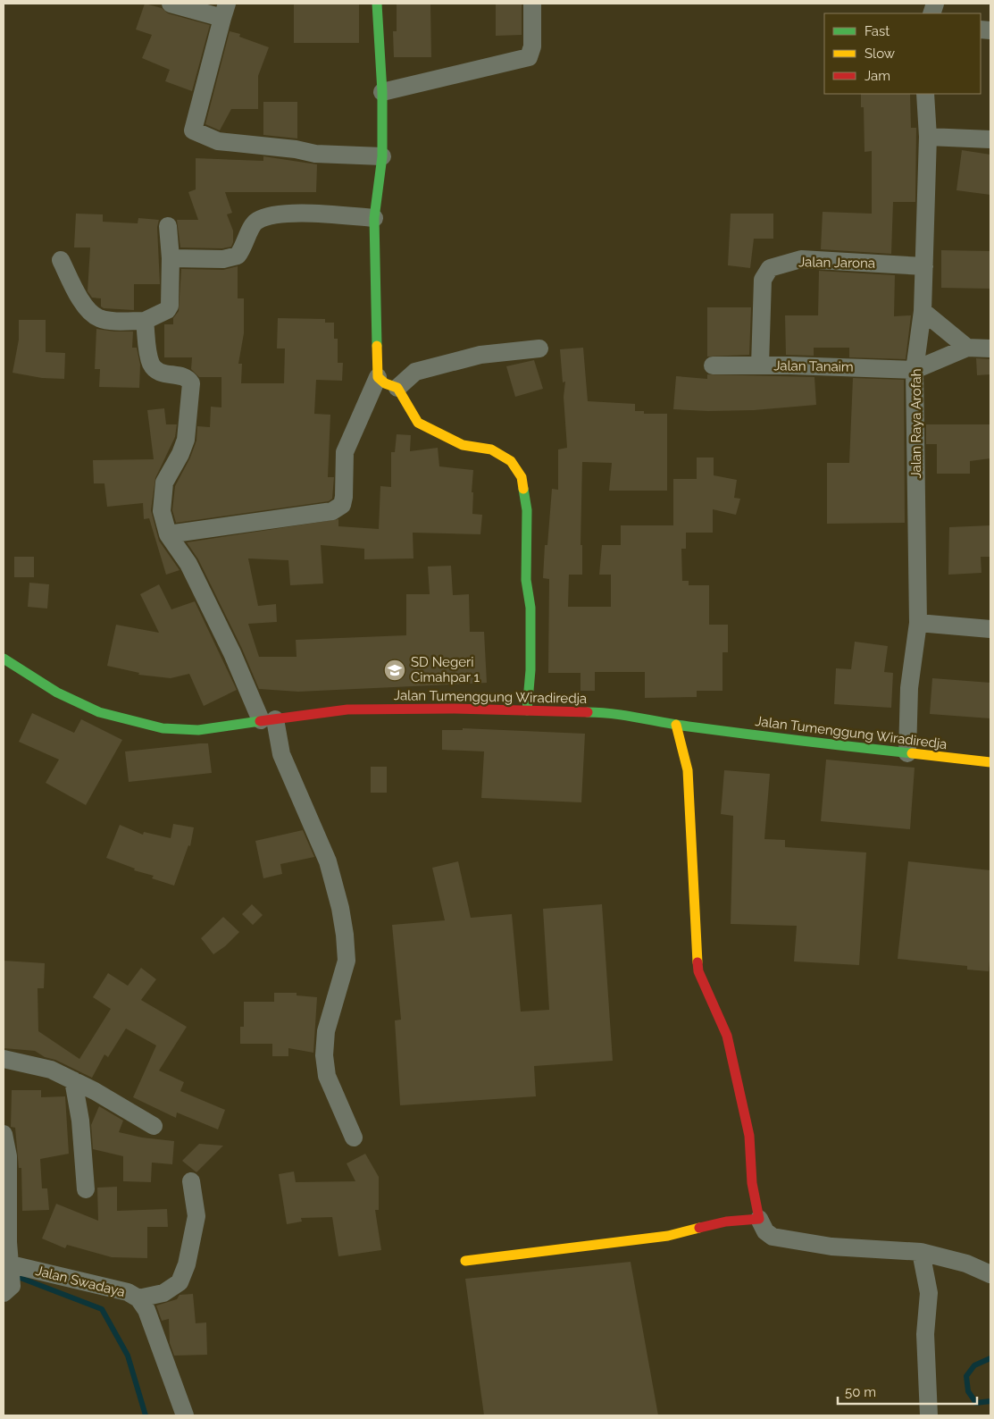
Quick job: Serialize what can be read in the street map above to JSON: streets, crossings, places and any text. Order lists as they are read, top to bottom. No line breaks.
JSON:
{"streets":{"street":["Jalan Jarona","Jalan Tanaim","Jalan Raya Arofah","Jalan Tumenggung Wiradiredja","Jalan Swadaya"]},"crossings":[["Jalan Jarona","Jalan Tanaim"],["Jalan Jarona","Jalan Raya Arofah"],["Jalan Tanaim","Jalan Raya Arofah"],["Jalan Raya Arofah","Jalan Tumenggung Wiradiredja"]],"places":{"school or university":["SD Negeri Cimahpar 1"]},"legend":["Fast","Slow","Jam"],"scale_bar":"50 m"}
